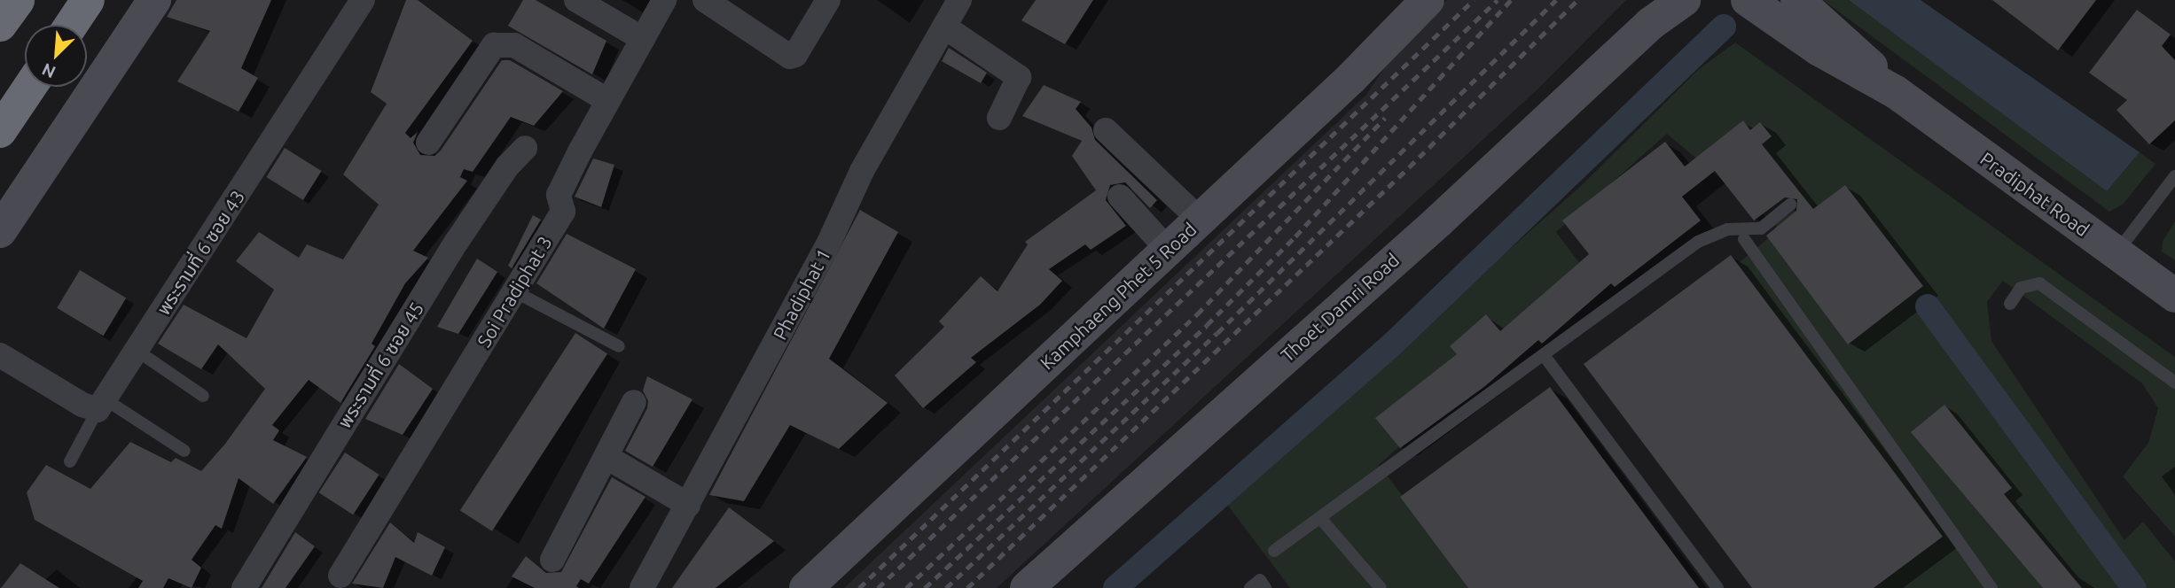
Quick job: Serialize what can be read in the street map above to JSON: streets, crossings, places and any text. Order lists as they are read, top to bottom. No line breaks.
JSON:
{"streets":{"street":["Pradiphat Road","พระรามที่ 6 ซอย 43","Soi Pradiphat 3","Phadiphat 1","Kamphaeng Phet 5 Road","Thoet Damri Road","พระรามที่ 6 ซอย 45"]},"north":"bottom left"}
